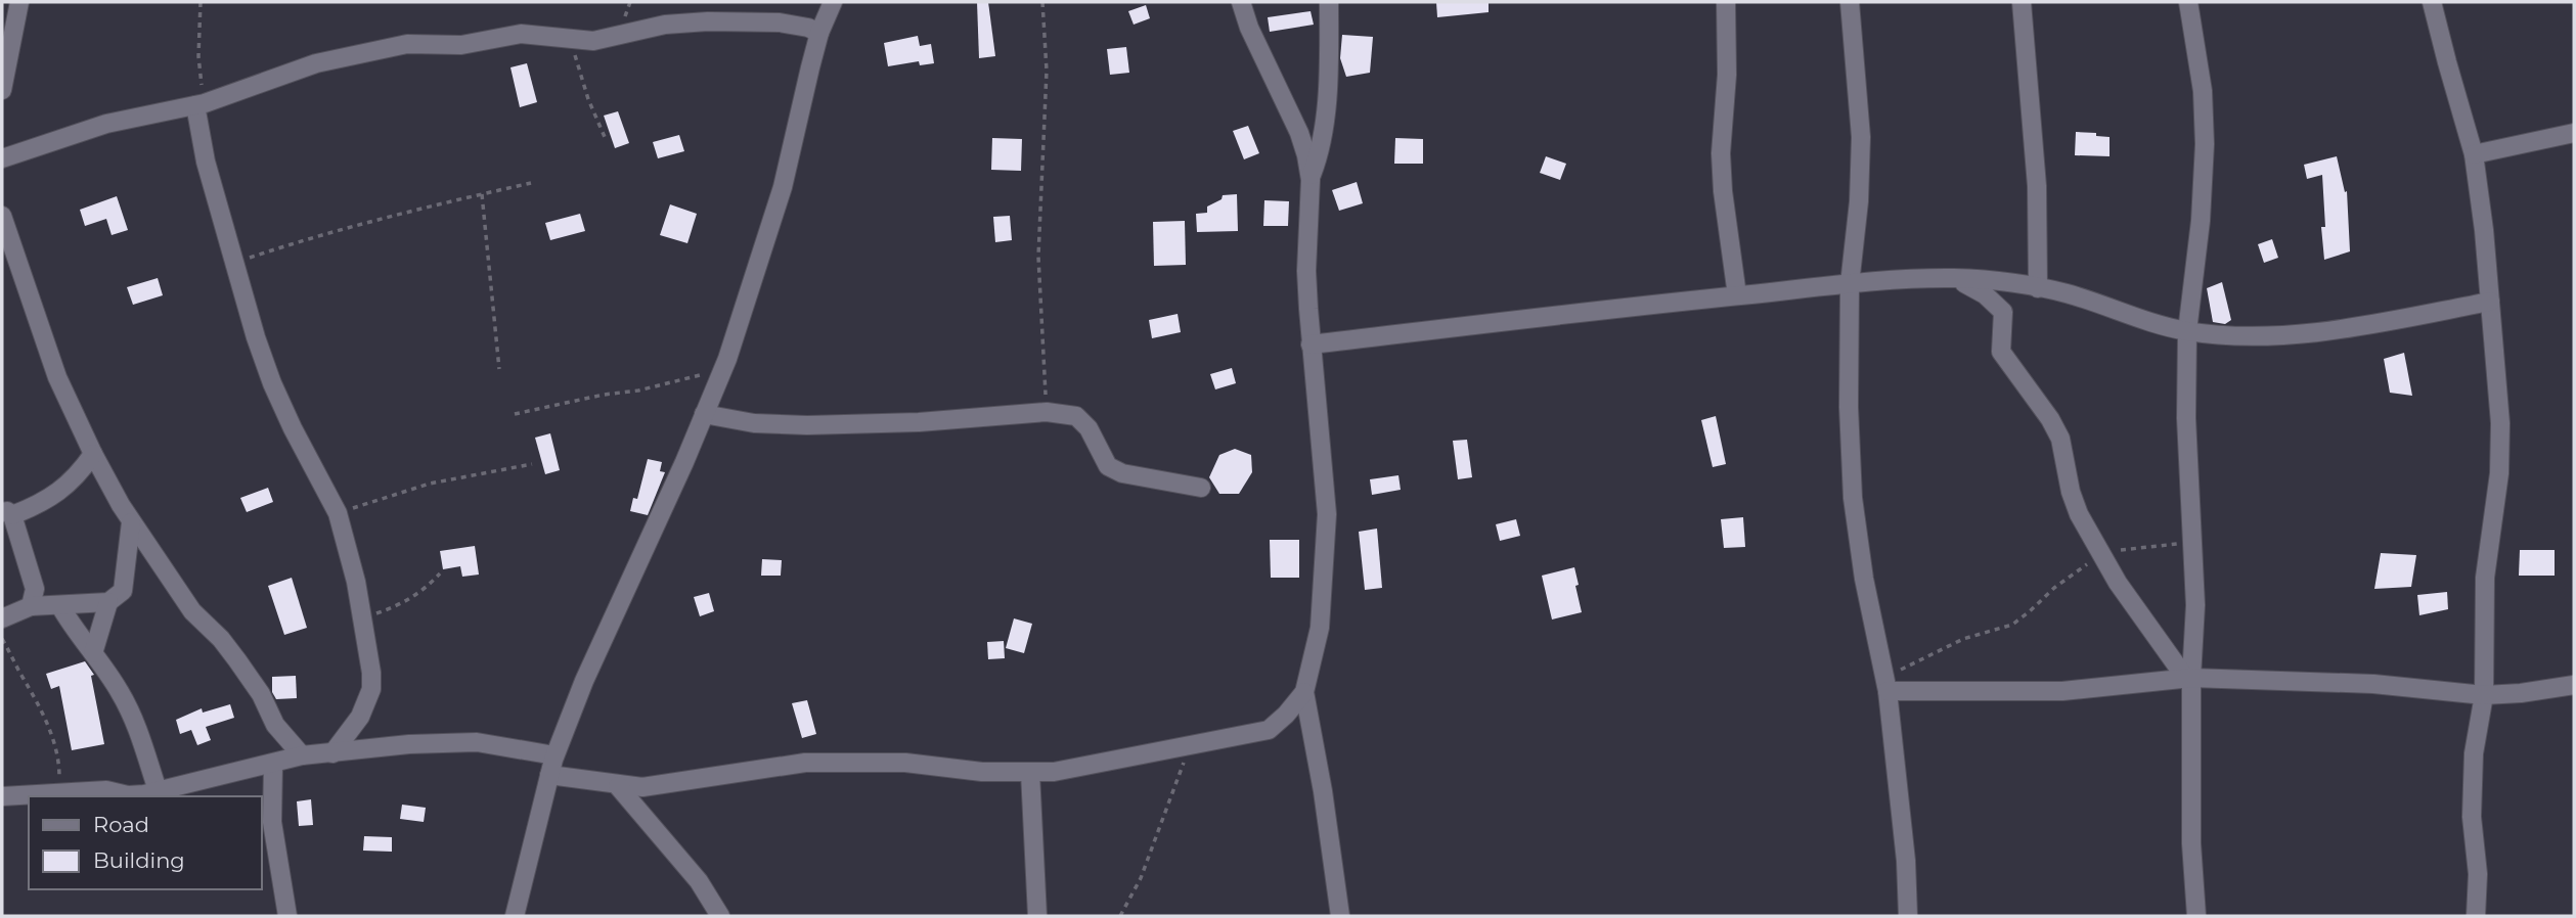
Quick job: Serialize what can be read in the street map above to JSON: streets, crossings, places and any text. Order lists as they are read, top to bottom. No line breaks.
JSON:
{"legend":["Road","Building"]}
